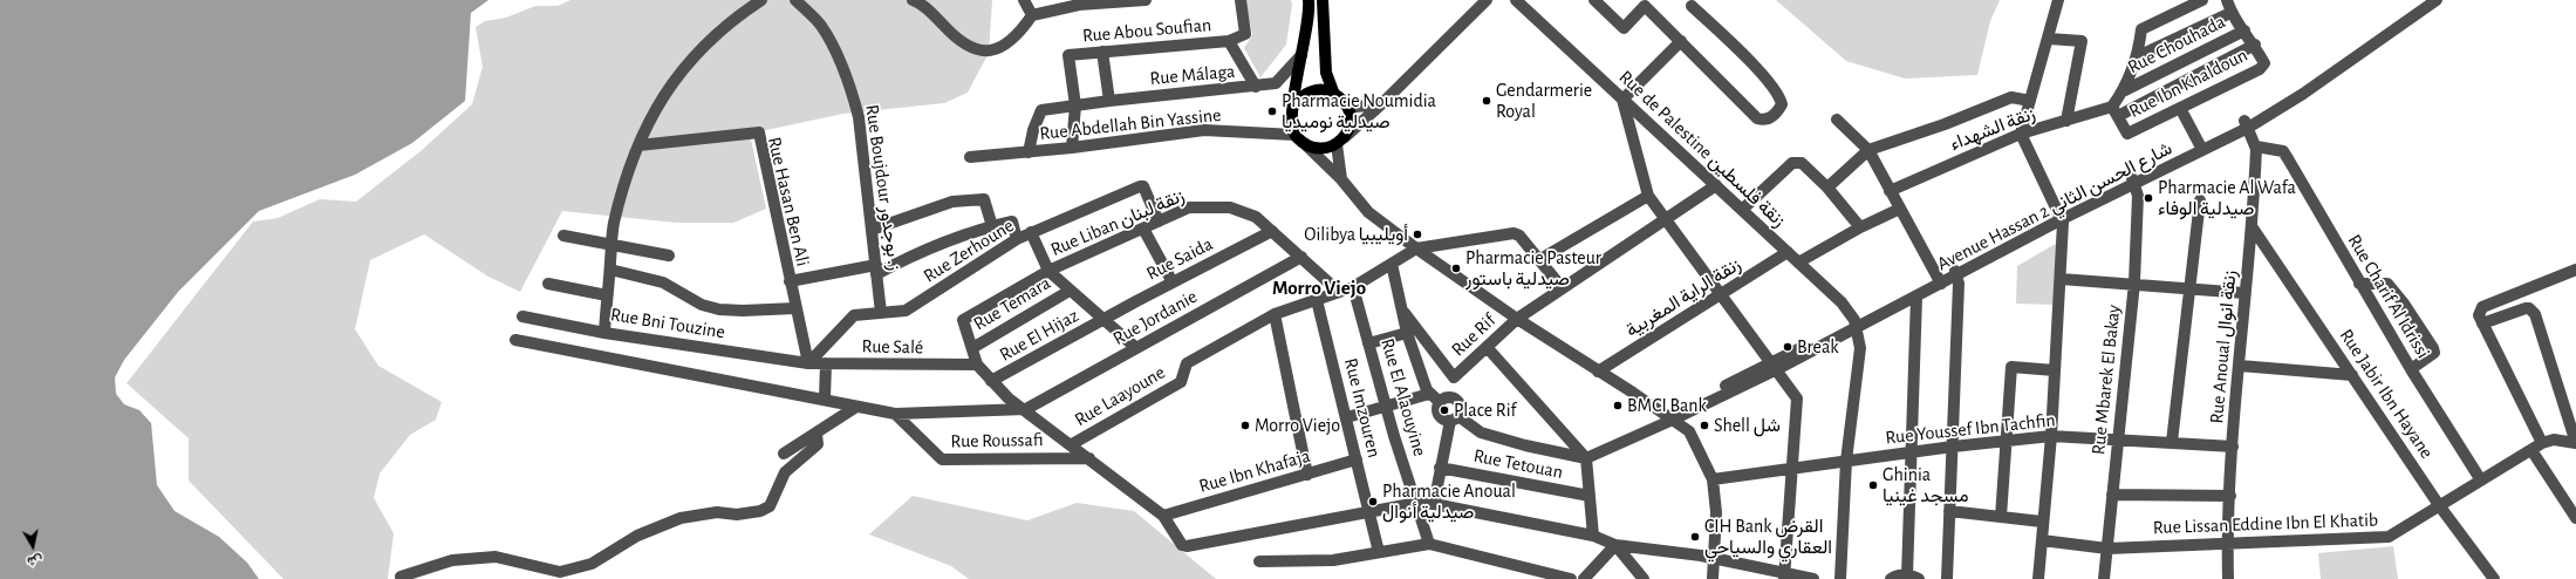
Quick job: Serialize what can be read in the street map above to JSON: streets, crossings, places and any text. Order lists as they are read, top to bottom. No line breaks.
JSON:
{"streets":{"street":["Rue Abou Soufian","Rue Chouhada","Rue Málaga","Rue Ibn Khaldoun","Rue Abdellah Bin Yassine","زنقة الشهداء","Rue de Palestine زنقة فلسطين","Rue Boujdour ز. بوجدور","Rue Hasan Ben Ali","Avenue Hassan 2 شارع الحسن الثاني","Rue Liban زنقة لبنان","Rue Zerhoune","Rue Saida","Rue Charif Al Idrissi","زنقة الراية المغربية","Rue Temara","Rue Jordanie","Rue Bni Touzine","Rue El Hijaz","Rue Rif","Rue Salé","Rue Anoual زنقة انوال","Rue Mbarek El Bakay","Rue Jabir Ibn Hayane","Rue Laayoune","Rue El Alaouyine","Rue Imzouren","Rue Youssef Ibn Tachfin","Rue Roussafi","Rue Tetouan","Rue Ibn Khafaja","Rue Lissan Eddine Ibn El Khatib"]},"crossings":[["Rue Abou Soufian","Rue Málaga"],["Rue Málaga","Rue Abdellah Bin Yassine"],["Rue Ibn Khaldoun","زنقة الشهداء"],["Rue de Palestine زنقة فلسطين","Avenue Hassan 2 شارع الحسن الثاني"],["Rue de Palestine زنقة فلسطين","زنقة الراية المغربية"],["Rue de Palestine زنقة فلسطين","Rue Rif"],["Rue Boujdour ز. بوجدور","Rue Zerhoune"],["Rue Hasan Ben Ali","Rue Zerhoune"],["Rue Hasan Ben Ali","Rue Bni Touzine"],["Rue Hasan Ben Ali","Rue Salé"],["Avenue Hassan 2 شارع الحسن الثاني","Rue Anoual زنقة انوال"],["Avenue Hassan 2 شارع الحسن الثاني","Rue Mbarek El Bakay"],["Rue Liban زنقة لبنان","Rue Zerhoune"],["Rue Liban زنقة لبنان","Rue Saida"],["Rue Liban زنقة لبنان","Rue Temara"],["Rue Liban زنقة لبنان","Rue Jordanie"],["Rue Liban زنقة لبنان","Rue Laayoune"],["Rue Zerhoune","Rue Bni Touzine"],["Rue Zerhoune","Rue Salé"],["Rue Saida","Rue El Hijaz"],["Rue Charif Al Idrissi","Rue Anoual زنقة انوال"],["Rue Charif Al Idrissi","Rue Lissan Eddine Ibn El Khatib"],["Rue Bni Touzine","Rue Salé"],["Rue Anoual زنقة انوال","Rue Jabir Ibn Hayane"],["Rue Anoual زنقة انوال","Rue Youssef Ibn Tachfin"],["Rue Anoual زنقة انوال","Rue Lissan Eddine Ibn El Khatib"],["Rue Mbarek El Bakay","Rue Youssef Ibn Tachfin"],["Rue Mbarek El Bakay","Rue Lissan Eddine Ibn El Khatib"],["Rue Jabir Ibn Hayane","Rue Lissan Eddine Ibn El Khatib"],["Rue Laayoune","Rue El Alaouyine"],["Rue Laayoune","Rue Imzouren"],["Rue Imzouren","Rue Ibn Khafaja"]],"districts":["Morro Viejo"],"places":["Gendarmerie Royal","Pharmacie Noumidia صيدلية نوميديا","Pharmacie Al Wafa صيدلية الوفاء","Oilibya أويليبيا","Pharmacie Pasteur صيدلية باستور","Break","BMCI Bank","Place Rif","Morro Viejo","Shell شل","Ghinia مسجد غينيا","Pharmacie Anoual صيدلية أنوال","CIH Bank القرض العقاري والسياحي"],"north":"bottom"}
